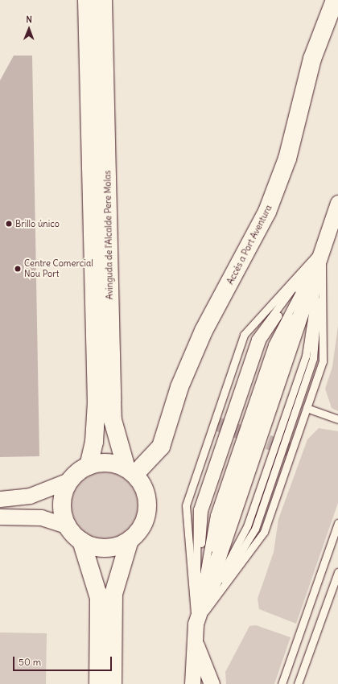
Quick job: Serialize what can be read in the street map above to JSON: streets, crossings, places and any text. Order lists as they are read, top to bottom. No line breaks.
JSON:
{"streets":{"street":["Avinguda de l'Alcalde Pere Molas","Accés a Port Aventura"]},"crossings":[["Avinguda de l'Alcalde Pere Molas","Accés a Port Aventura"]],"places":["Brillo único","Centre Comercial Nou Port"],"scale_bar":"50 m","north":"top"}
